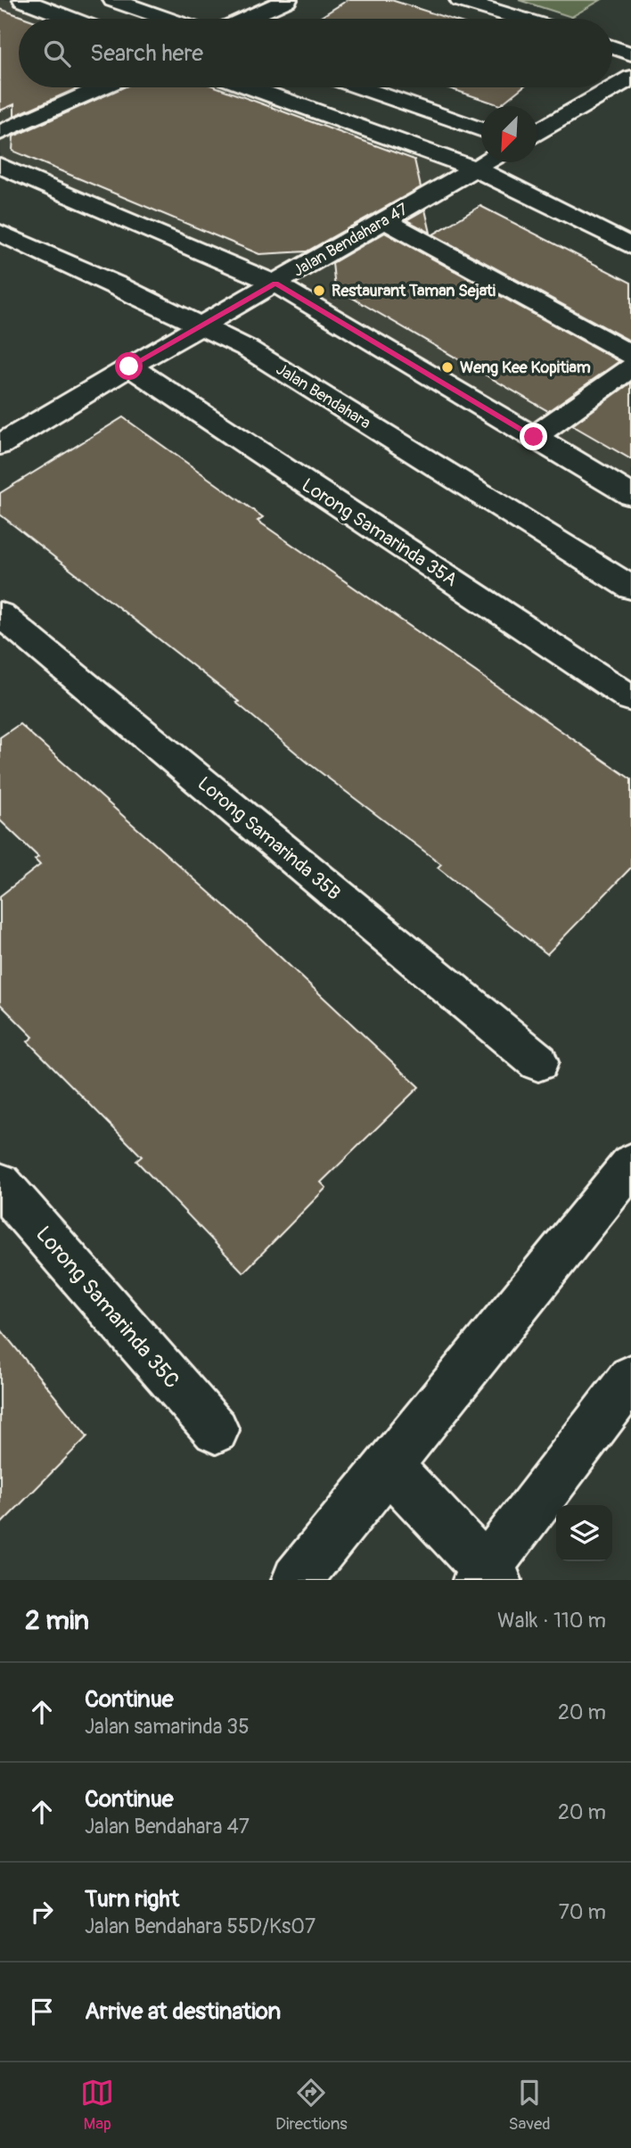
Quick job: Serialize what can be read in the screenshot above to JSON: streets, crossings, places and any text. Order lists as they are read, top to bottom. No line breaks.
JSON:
{"streets":{"street":["Jalan Bendahara 47","Jalan Bendahara","Lorong Samarinda 35A","Lorong Samarinda 35B","Lorong Samarinda 35C"]},"crossings":[["Jalan Bendahara 47","Jalan Bendahara"],["Jalan Bendahara 47","Lorong Samarinda 35A"]],"places":["Restaurant Taman Sejati","Weng Kee Kopitiam"],"north":"bottom left","page":{"search":"Search here","heading":["2 min","Walk · 110 m"],"list":[["Continue","Jalan samarinda 35","20 m"],["Continue","Jalan Bendahara 47","20 m"],["Turn right","Jalan Bendahara 55D/Ks07","70 m"],"Arrive at destination"],"nav":["Map","Directions","Saved"]}}
